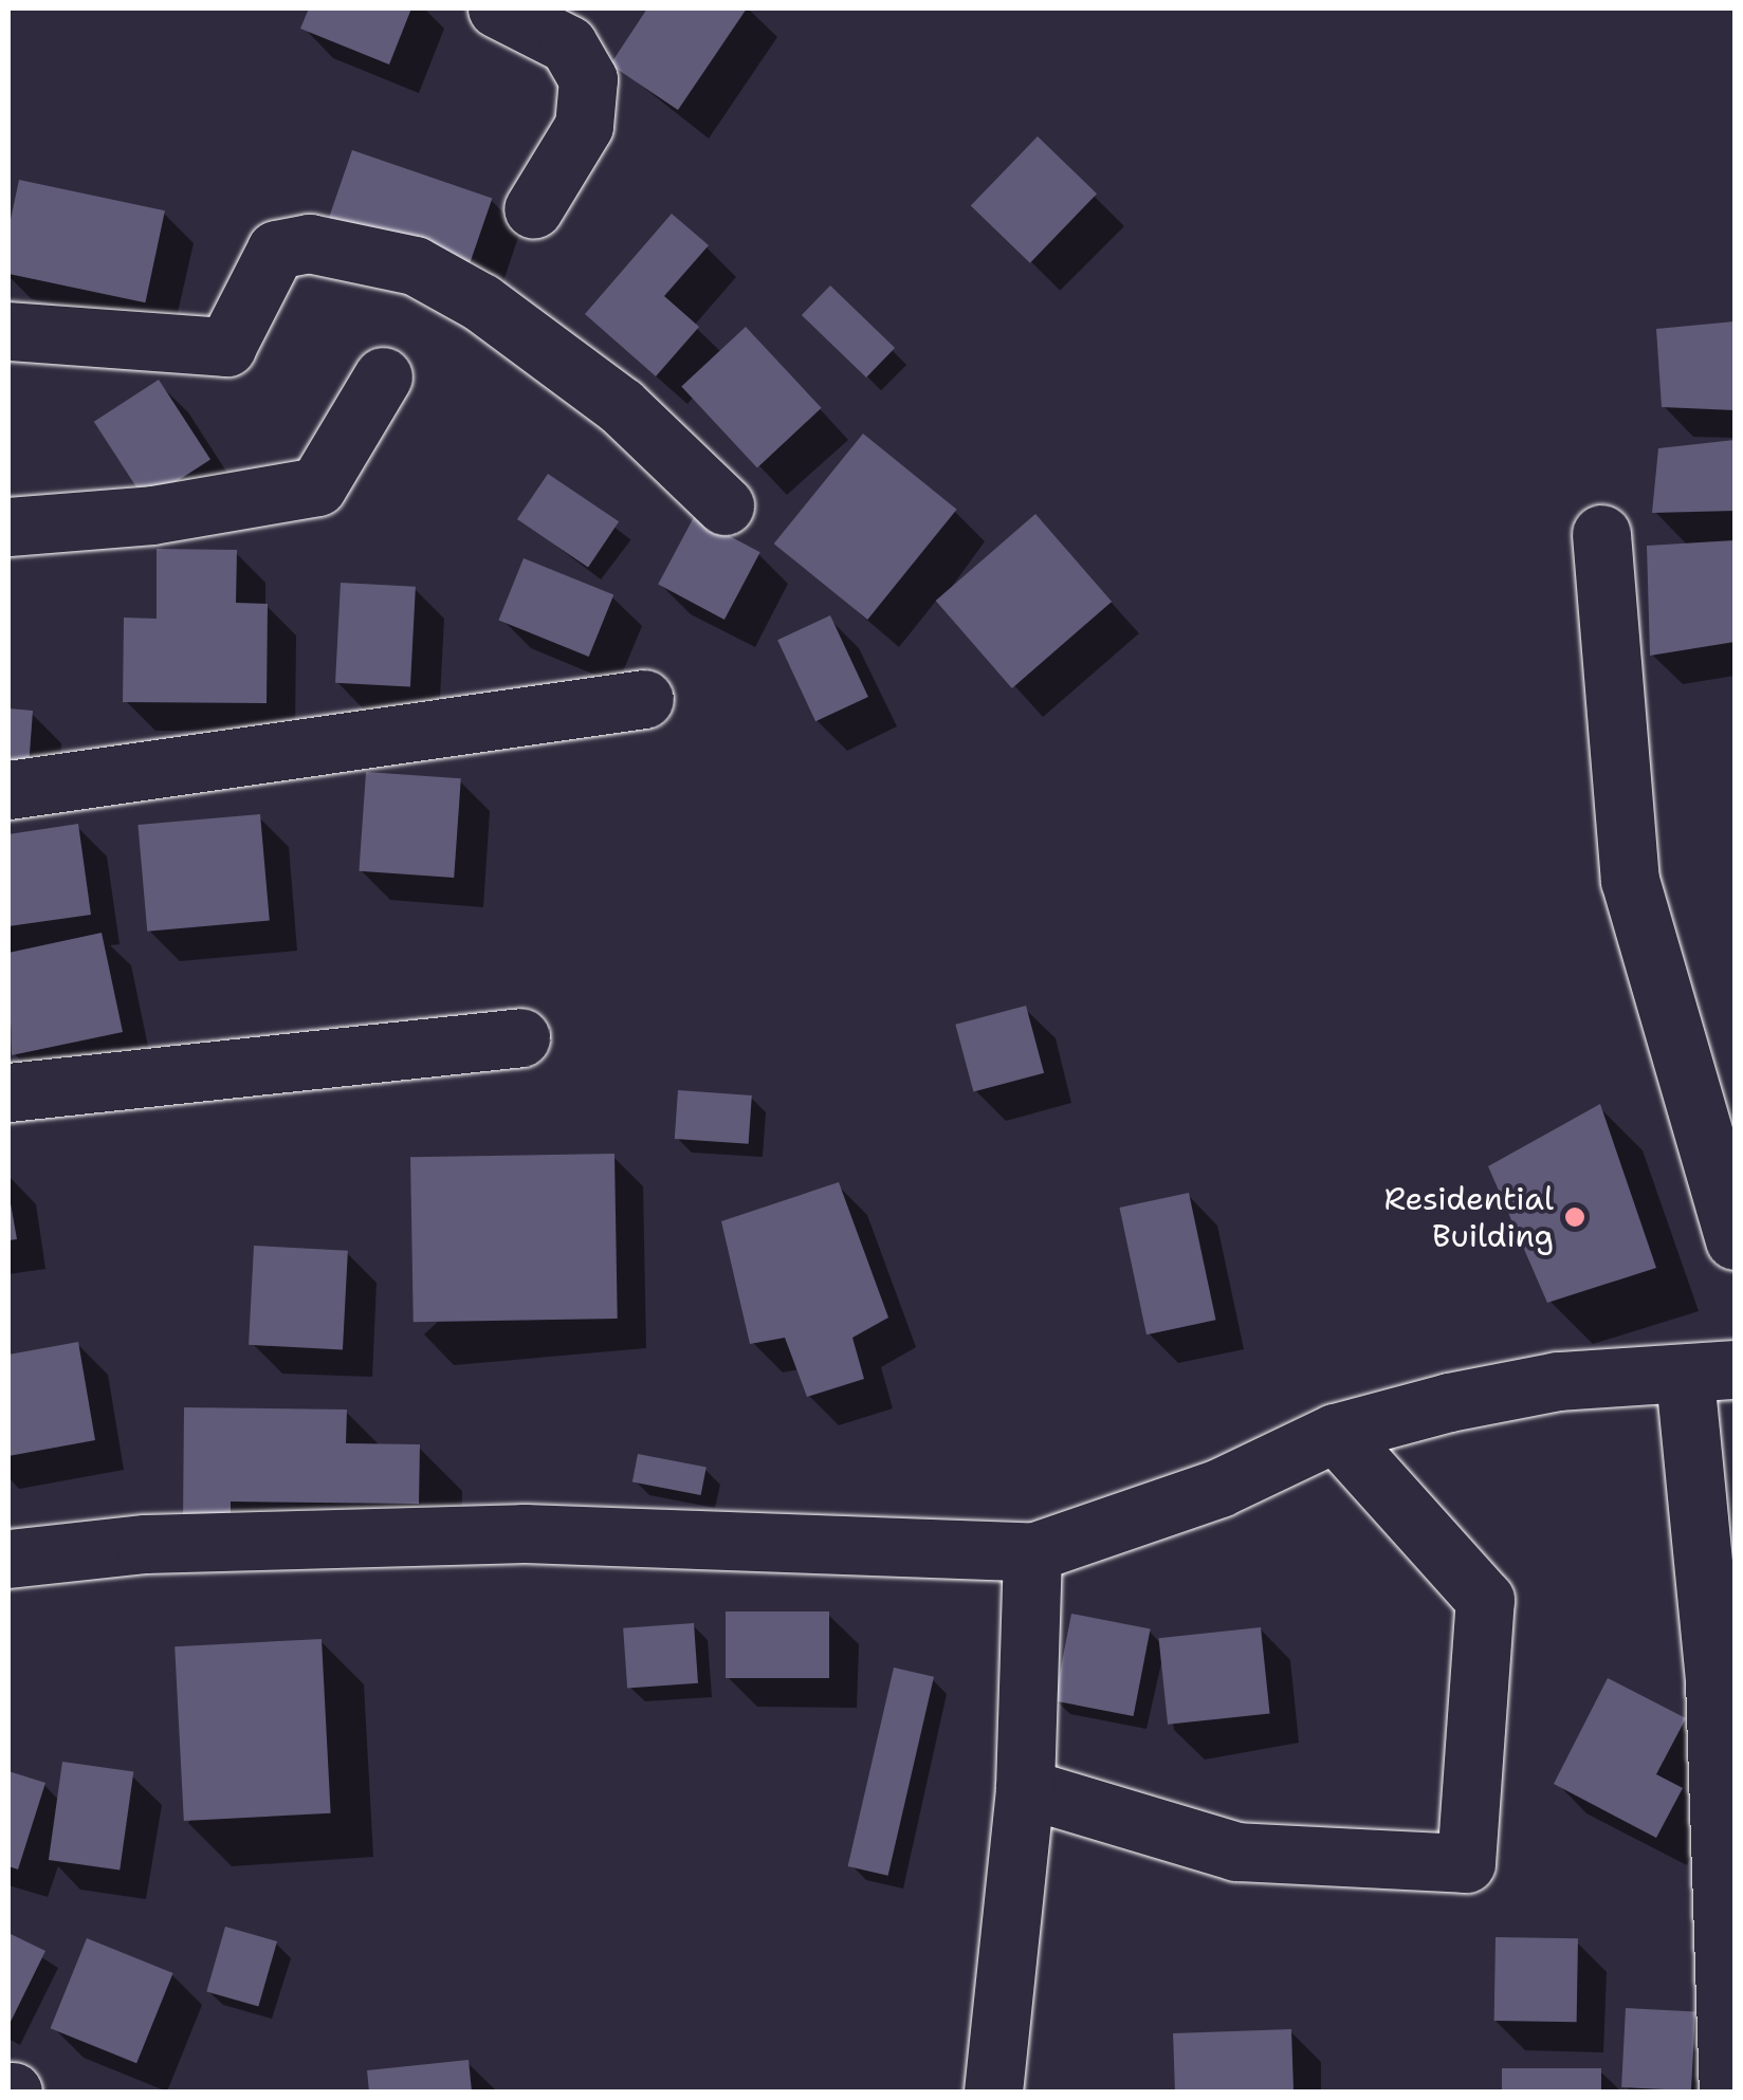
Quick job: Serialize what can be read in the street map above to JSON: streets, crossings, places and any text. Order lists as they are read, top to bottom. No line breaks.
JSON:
{"places":["Residential Building"]}
